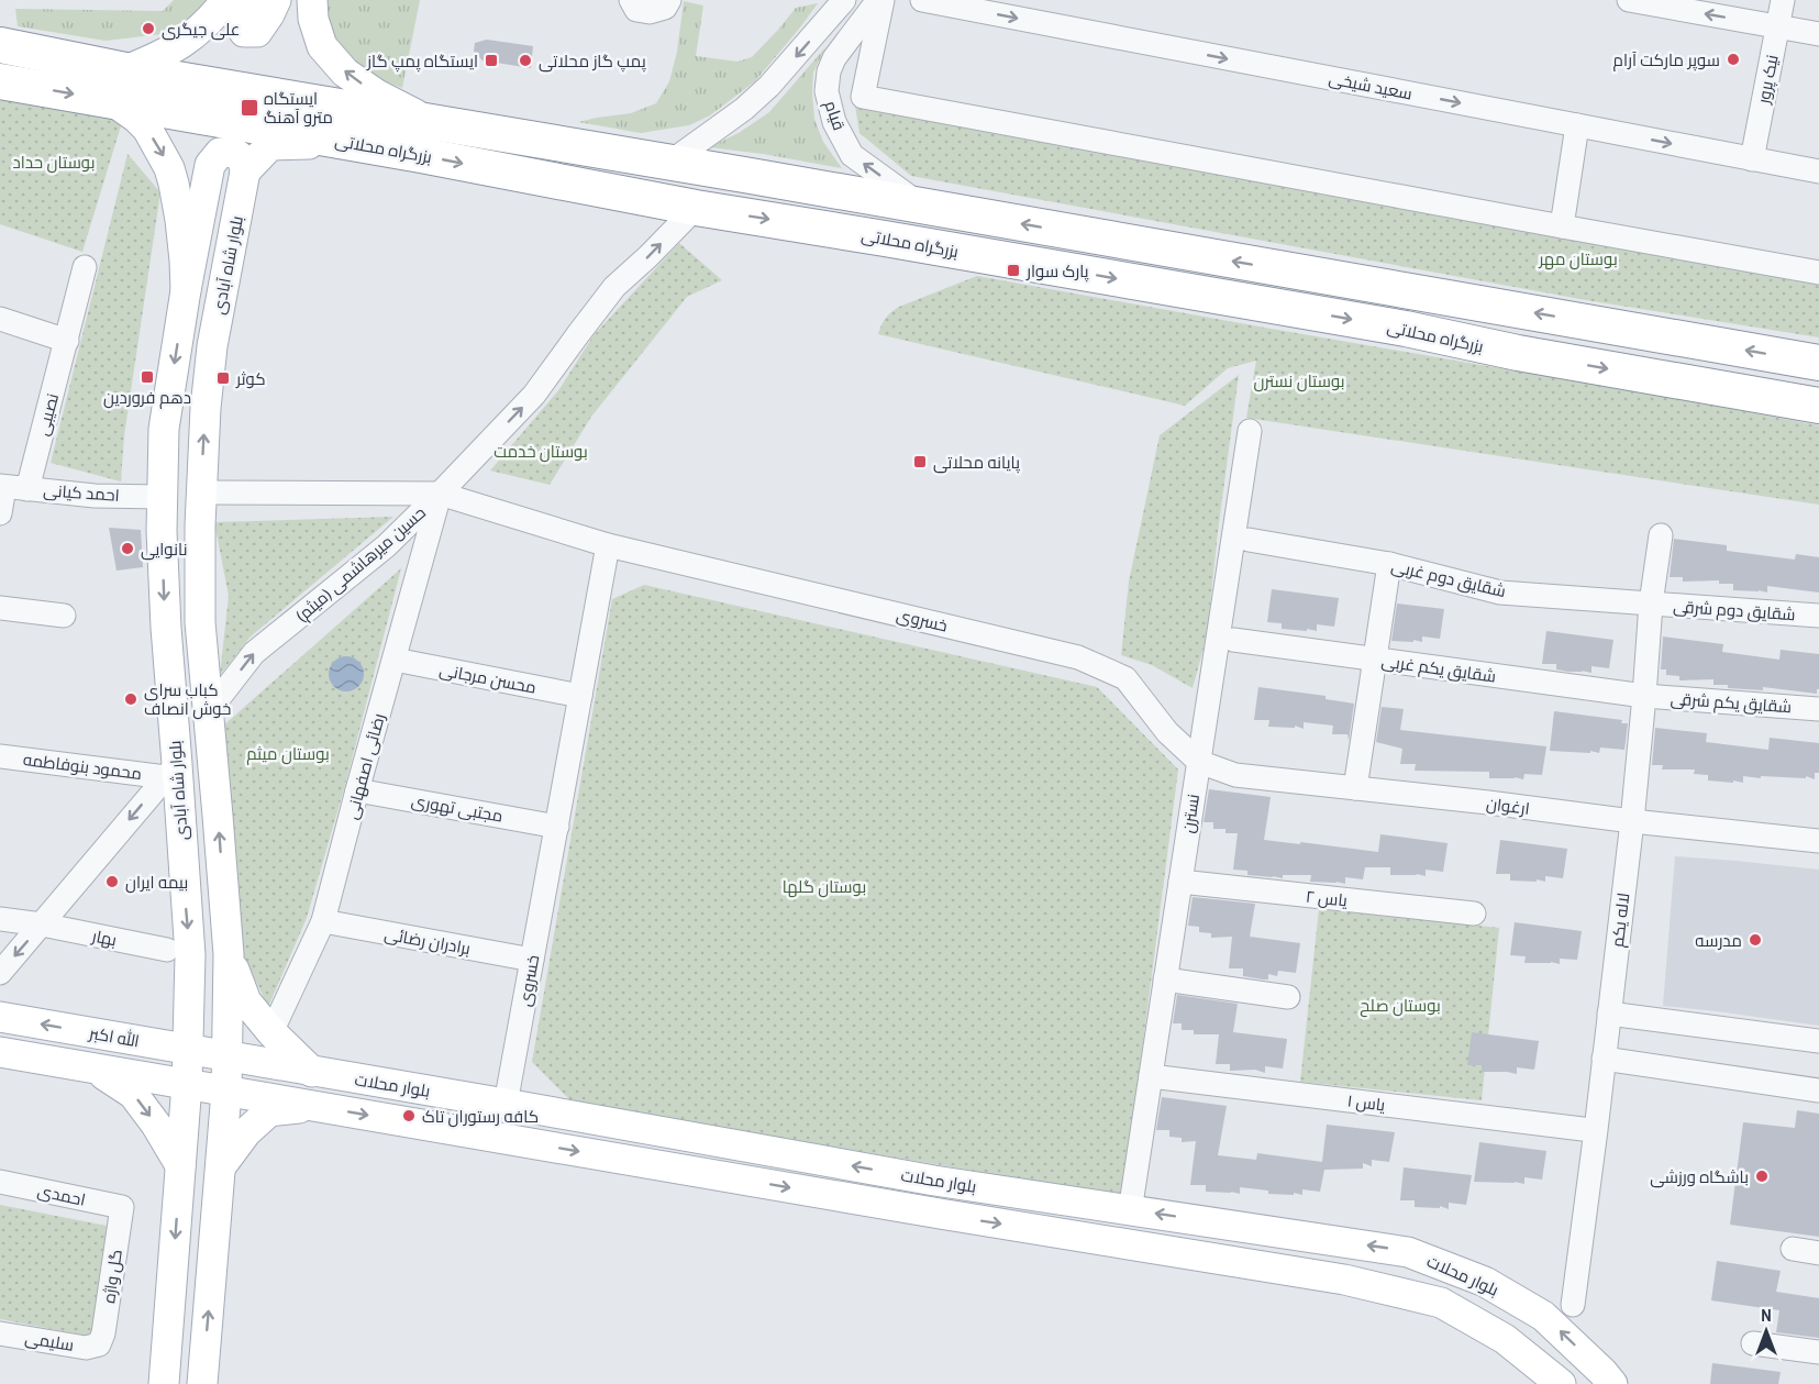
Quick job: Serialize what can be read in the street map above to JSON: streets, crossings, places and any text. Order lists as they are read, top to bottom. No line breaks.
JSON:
{"streets":{"highway":["بزرگراه محلاتی"],"main road":["بلوار شاه آبادی","الله اکبر","بلوار محلات"],"street":["نیک پرور","سعید شیخی","قیام","نصیبی","احمد کیانی","حسین میرهاشمی (میثم)","شقایق دوم غربی","شقایق دوم شرقی","خسروی","شقایق یکم غربی","محسن مرجانی","شقایق یکم شرقی","محمود بنوفاطمه","رضائی اصفهانی","ارغوان","مجتبی تهوری","نسترن","یاس ۲","لاله یکم","بهار","برادران رضائی","یاس ۱","احمدی","گل واژه","سلیمی"]},"crossings":[["نیک پرور","سعید شیخی"],["قیام","بزرگراه محلاتی"],["بزرگراه محلاتی","بلوار شاه آبادی"],["بزرگراه محلاتی","حسین میرهاشمی (میثم)"],["بلوار شاه آبادی","احمد کیانی"],["بلوار شاه آبادی","حسین میرهاشمی (میثم)"],["بلوار شاه آبادی","خسروی"],["بلوار شاه آبادی","محمود بنوفاطمه"],["بلوار شاه آبادی","الله اکبر"],["بلوار شاه آبادی","بلوار محلات"],["نصیبی","احمد کیانی"],["حسین میرهاشمی (میثم)","خسروی"],["حسین میرهاشمی (میثم)","رضائی اصفهانی"],["شقایق دوم غربی","شقایق دوم شرقی"],["شقایق دوم غربی","لاله یکم"],["شقایق دوم شرقی","لاله یکم"],["خسروی","محسن مرجانی"],["خسروی","رضائی اصفهانی"],["خسروی","ارغوان"],["خسروی","مجتبی تهوری"],["خسروی","نسترن"],["خسروی","برادران رضائی"],["خسروی","بلوار محلات"],["شقایق یکم غربی","شقایق یکم شرقی"],["شقایق یکم غربی","لاله یکم"],["محسن مرجانی","رضائی اصفهانی"],["شقایق یکم شرقی","لاله یکم"],["رضائی اصفهانی","مجتبی تهوری"],["رضائی اصفهانی","برادران رضائی"],["ارغوان","نسترن"],["ارغوان","لاله یکم"],["نسترن","یاس ۲"],["نسترن","یاس ۱"],["الله اکبر","بلوار محلات"],["احمدی","گل واژه"],["گل واژه","سلیمی"]],"one_way":["قیام","حسین میرهاشمی (میثم)"],"parks":["بوستان حداد","بوستان مهر","بوستان نسترن","بوستان خدمت","بوستان میثم","بوستان گلها","بوستان صلح"],"places":{"other":["علی جیگری","سوپر مارکت آرام","پمپ گاز محلاتی","نانوایی","کباب سرای خوش انصاف","بیمه ایران","مدرسه","کافه رستوران تاک","باشگاه ورزشی"],"transit":["ایستگاه پمپ گاز","ایستگاه مترو آهنگ","پارک سوار","دهم فروردین","کوثر","پایانه محلاتی"]},"north":"top"}
